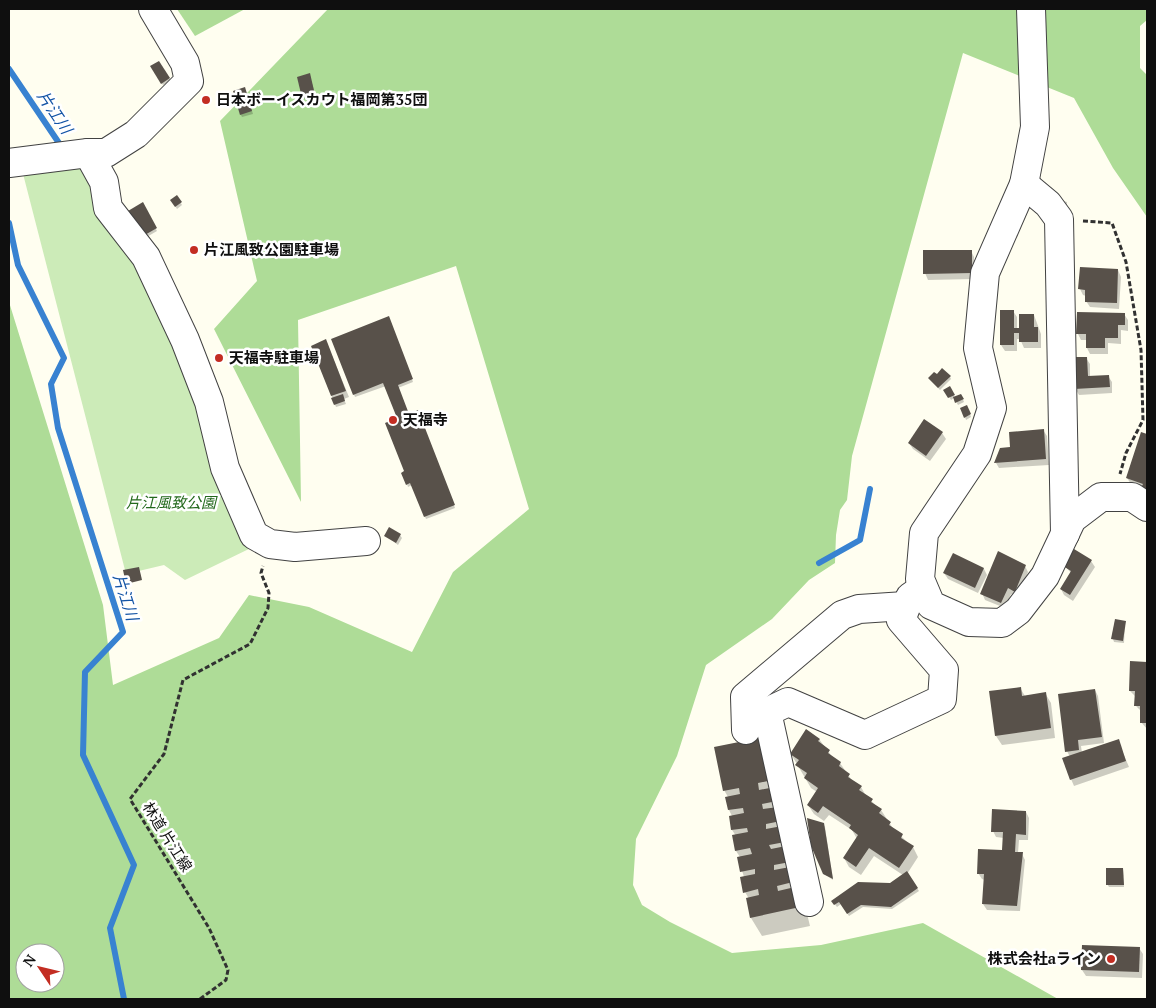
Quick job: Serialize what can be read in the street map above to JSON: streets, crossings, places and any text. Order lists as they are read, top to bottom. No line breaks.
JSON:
{"streets":{"path":["林道 片江線"]},"water":["片江川"],"parks":["片江風致公園"],"places":["日本ボーイスカウト福岡第35団","片江風致公園駐車場","天福寺駐車場","天福寺","株式会社aライン"],"north":"top left"}
